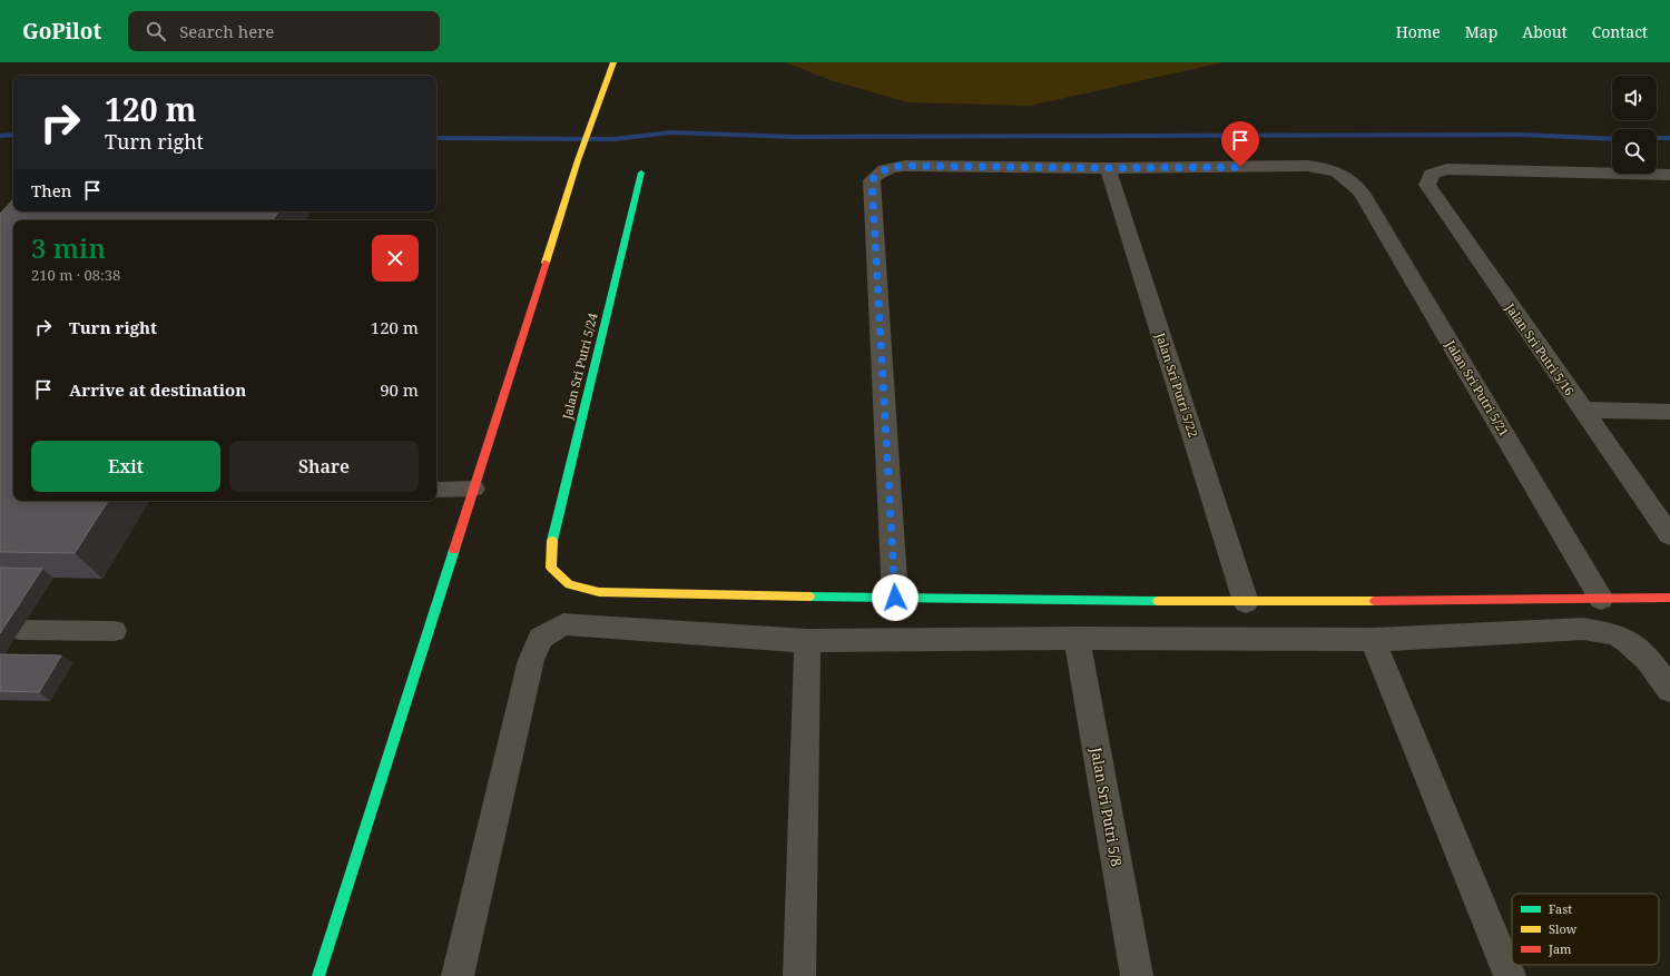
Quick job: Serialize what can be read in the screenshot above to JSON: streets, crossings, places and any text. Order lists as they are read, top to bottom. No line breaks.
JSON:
{"streets":{"street":["Jalan Sri Putri 5/16","Jalan Sri Putri 5/24","Jalan Sri Putri 5/22","Jalan Sri Putri 5/21","Jalan Sri Putri 5/8"]},"crossings":[["Jalan Sri Putri 5/24","Jalan Sri Putri 5/21"],["Jalan Sri Putri 5/22","Jalan Sri Putri 5/21"]],"legend":["Fast","Slow","Jam"],"page":{"header":"GoPilot","search":"Search here","nav":["Home","Map","About","Contact"],"turn":["120 m","Turn right"],"then":"Then","heading":["3 min","210 m · 08:38"],"list":[{"name":"Turn right","value":"120 m"},{"name":"Arrive at destination","value":"90 m"}],"buttons":["Exit","Share"]}}
